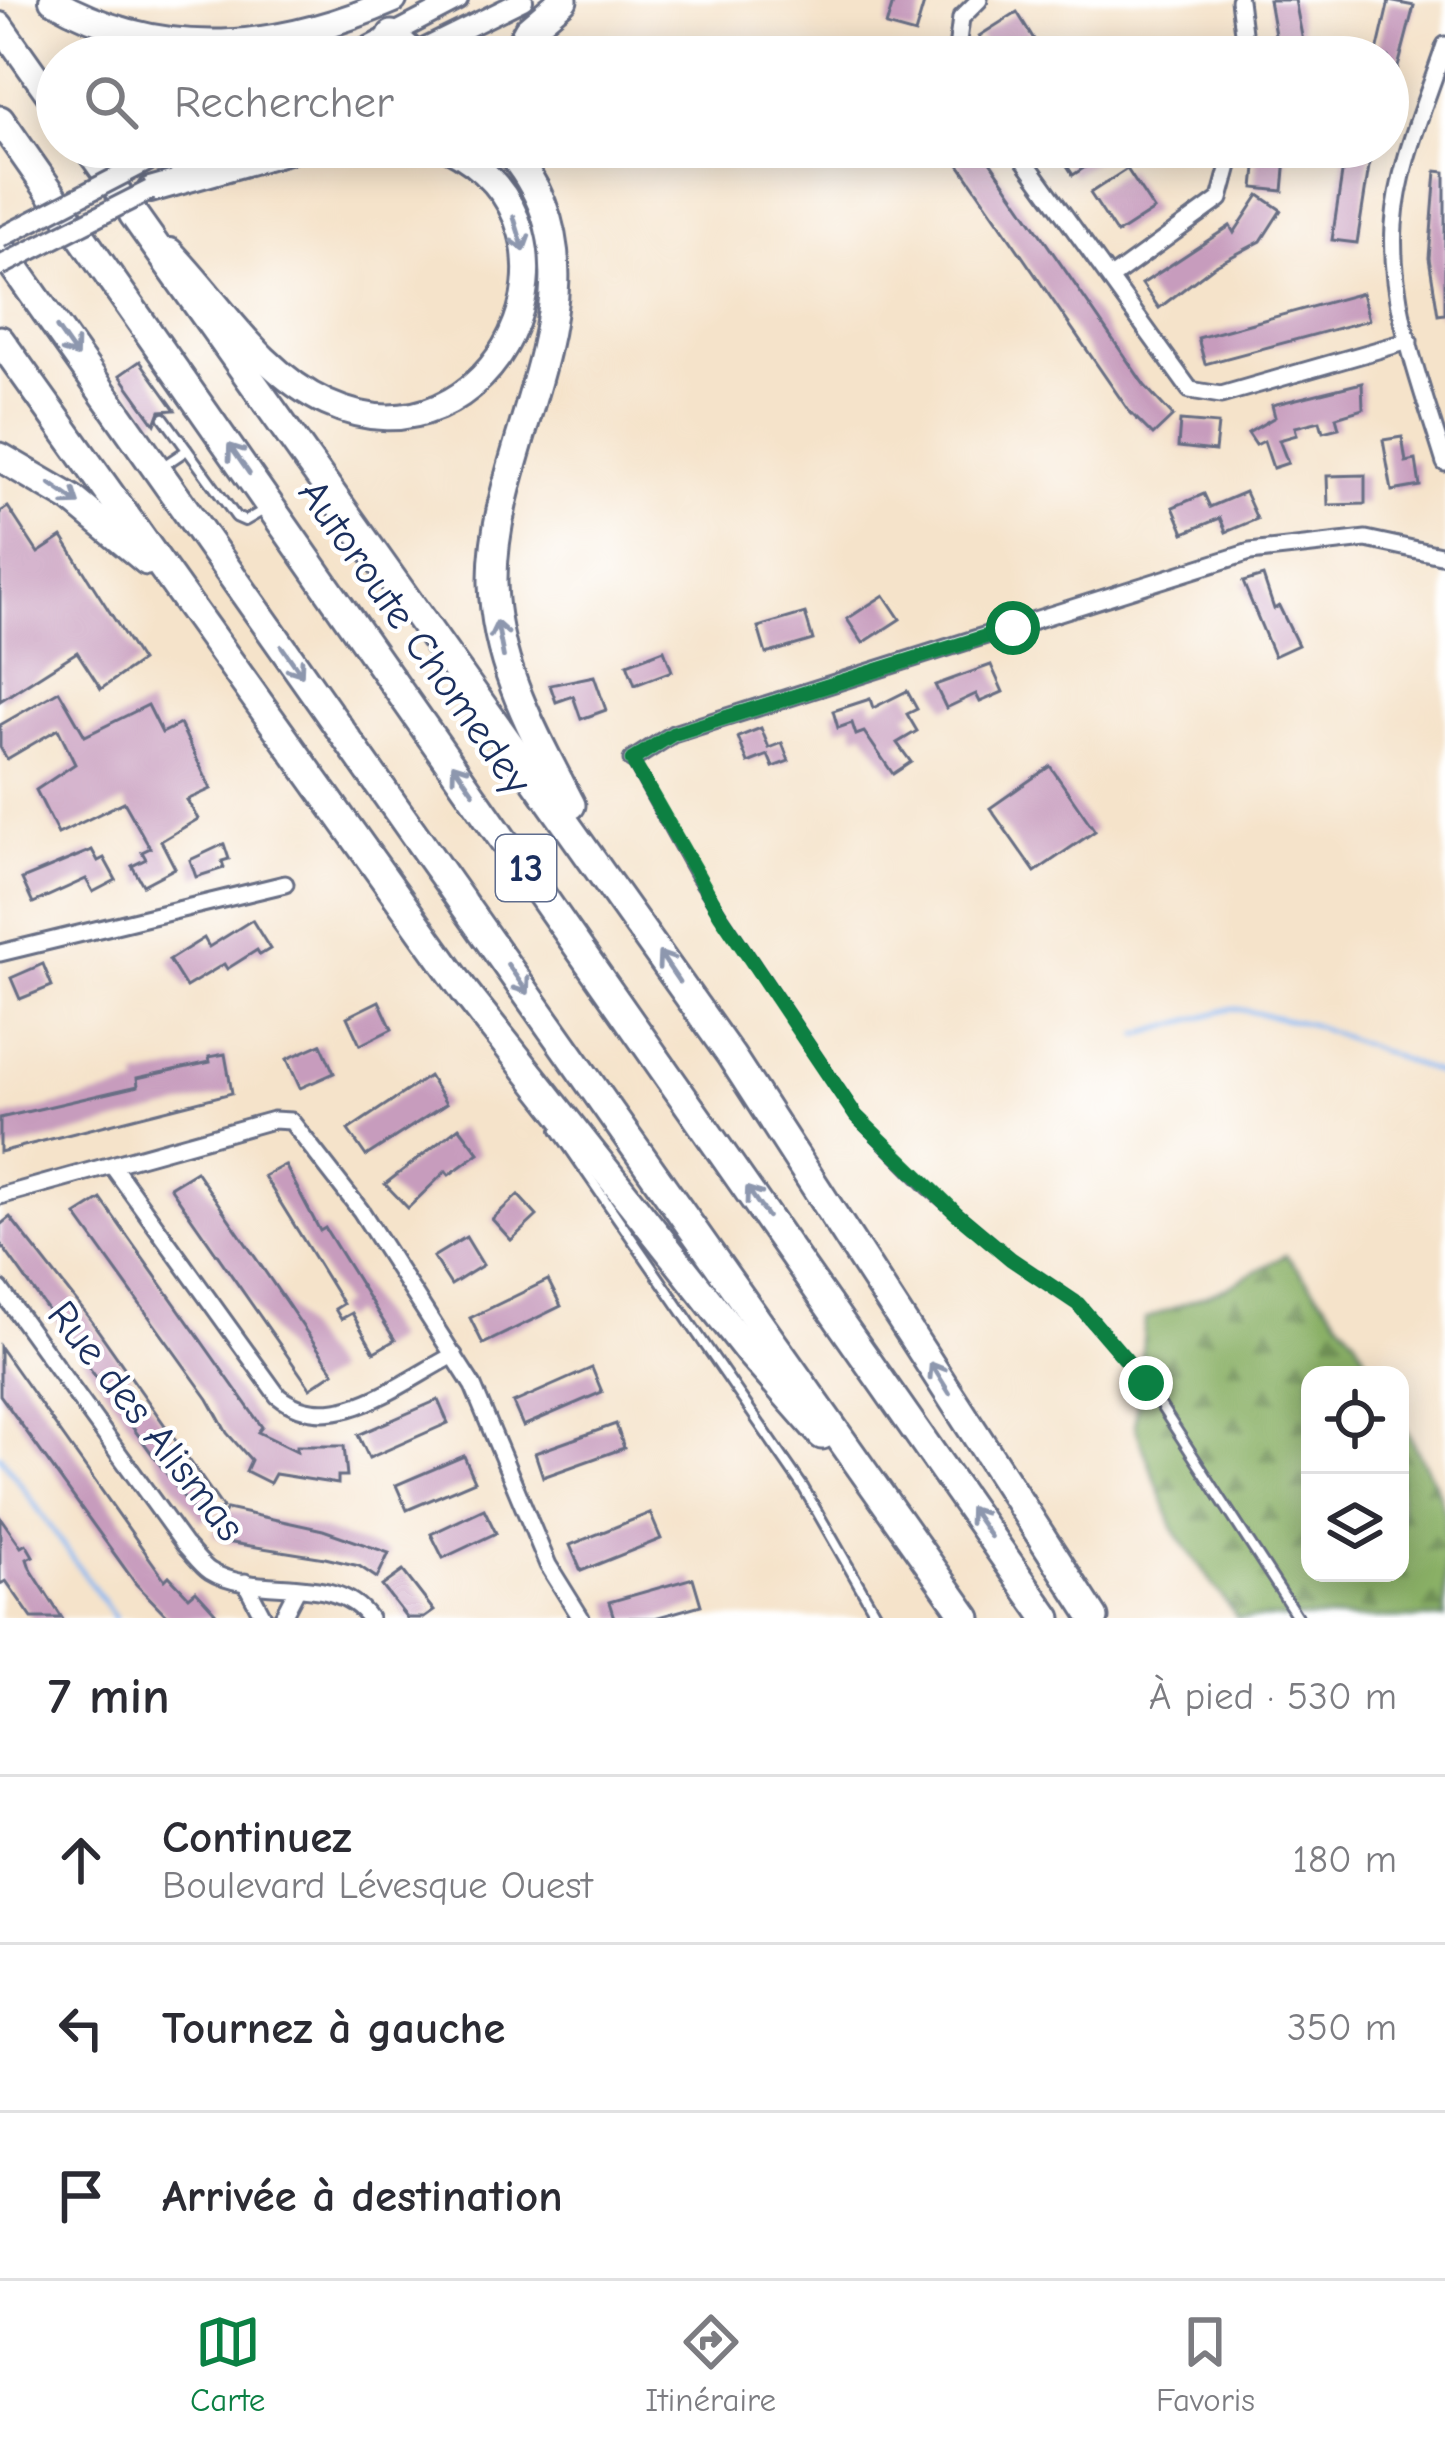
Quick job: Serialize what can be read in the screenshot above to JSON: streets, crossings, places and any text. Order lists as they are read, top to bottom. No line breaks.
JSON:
{"streets":{"highway":["Autoroute Chomedey","13"],"street":["Rue des Alismas"]},"page":{"search":"Rechercher","heading":["7 min","À pied · 530 m"],"list":[["Continuez","Boulevard Lévesque Ouest","180 m"],["Tournez à gauche","350 m"],"Arrivée à destination"],"nav":["Carte","Itinéraire","Favoris"]}}
